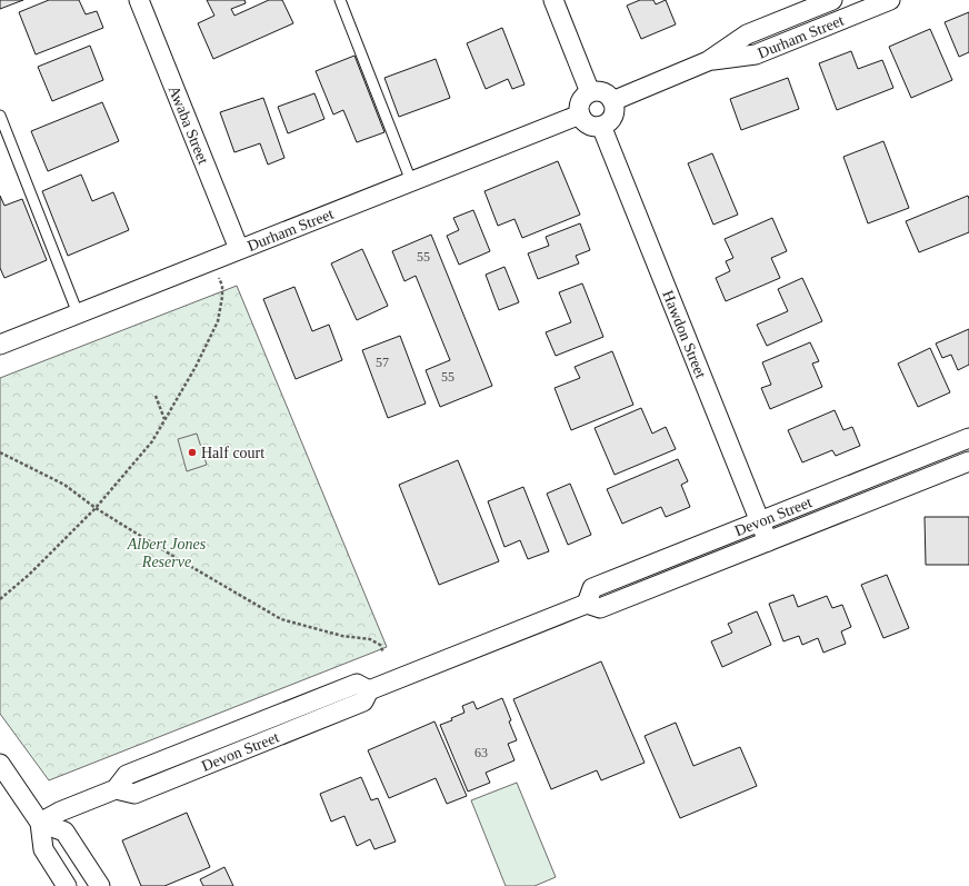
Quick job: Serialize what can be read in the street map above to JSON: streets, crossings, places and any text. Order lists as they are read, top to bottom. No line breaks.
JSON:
{"streets":{"street":["Durham Street","Awaba Street","Hawdon Street","Devon Street"]},"crossings":[["Durham Street","Awaba Street"],["Durham Street","Hawdon Street"],["Hawdon Street","Devon Street"]],"parks":["Albert Jones Reserve"],"places":["Half court"],"house_numbers":["55","57","55","63"]}
